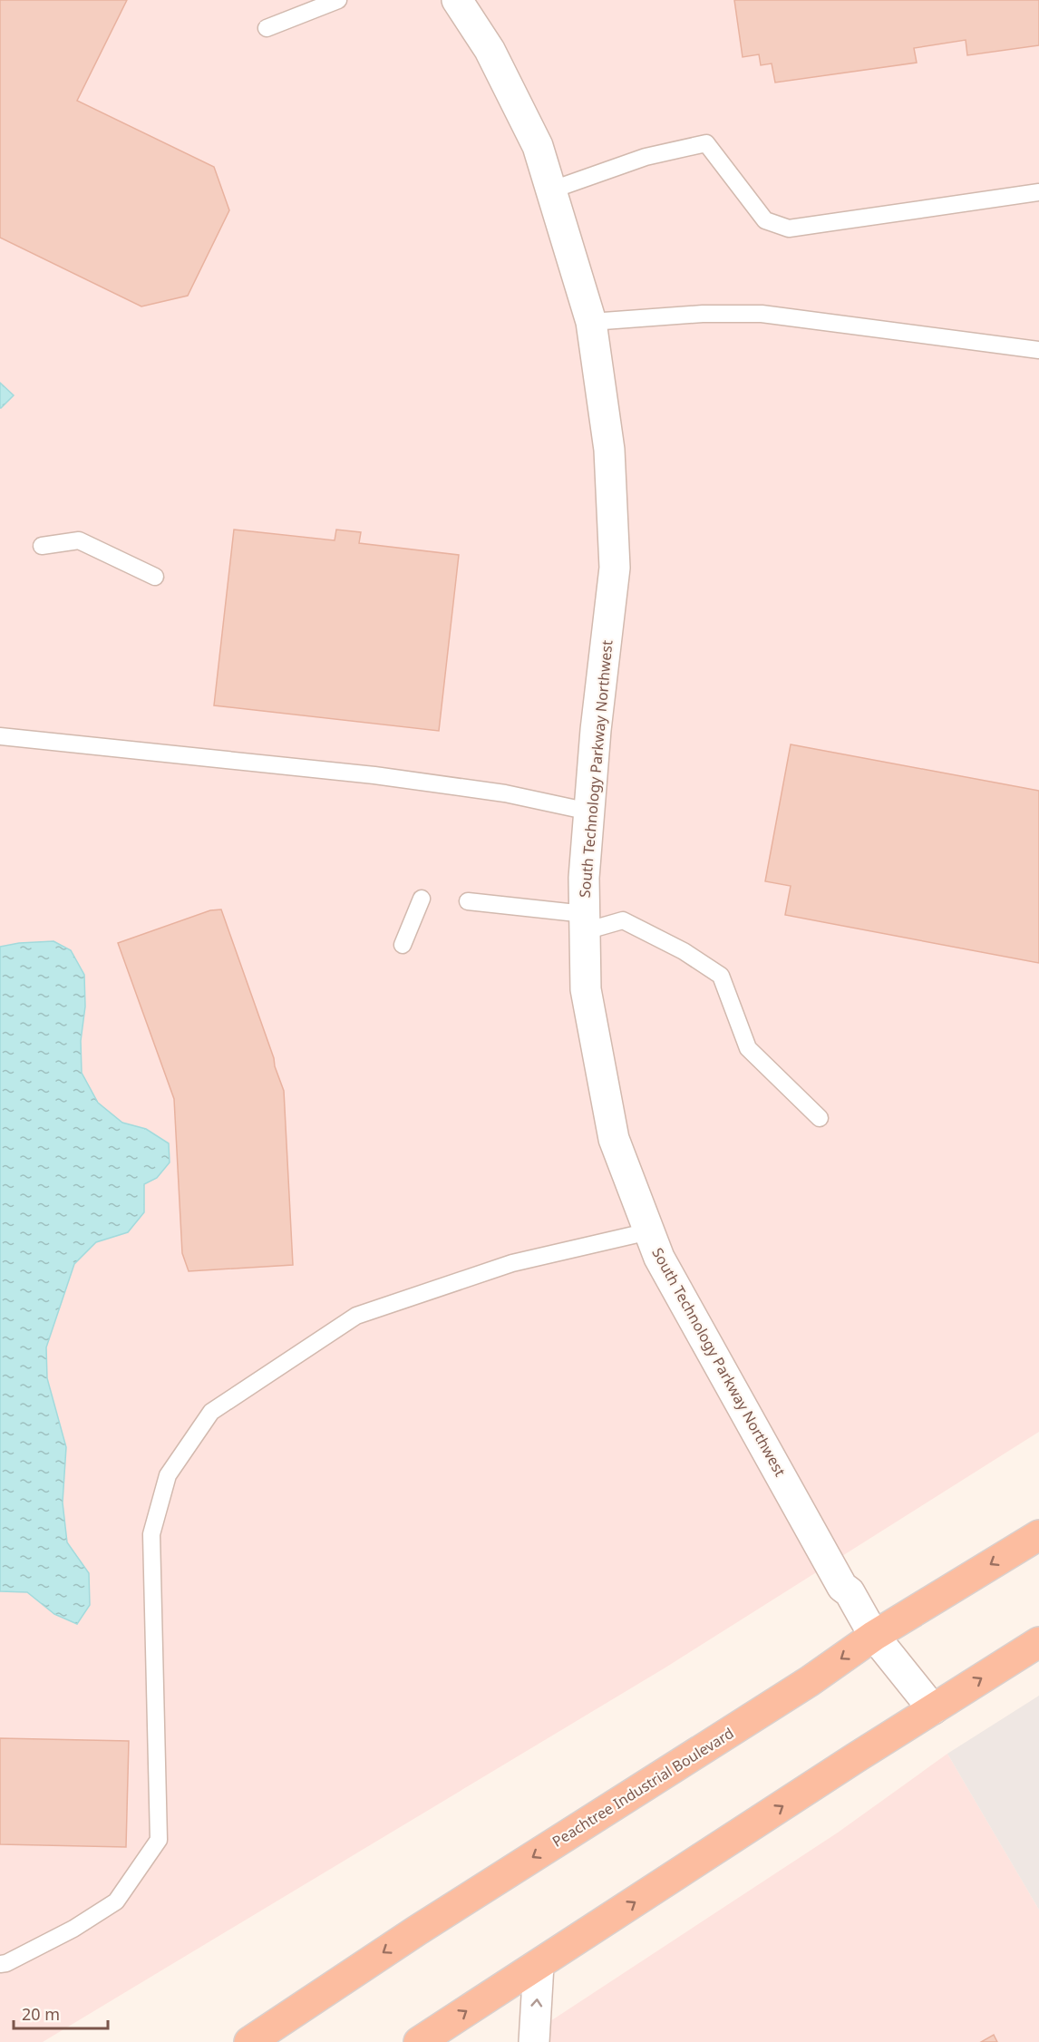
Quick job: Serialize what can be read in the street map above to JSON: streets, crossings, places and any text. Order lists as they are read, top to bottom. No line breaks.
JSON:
{"streets":{"highway":["Peachtree Industrial Boulevard"],"street":["South Technology Parkway Northwest"]},"crossings":[["South Technology Parkway Northwest","Peachtree Industrial Boulevard"]],"scale_bar":"20 m"}
